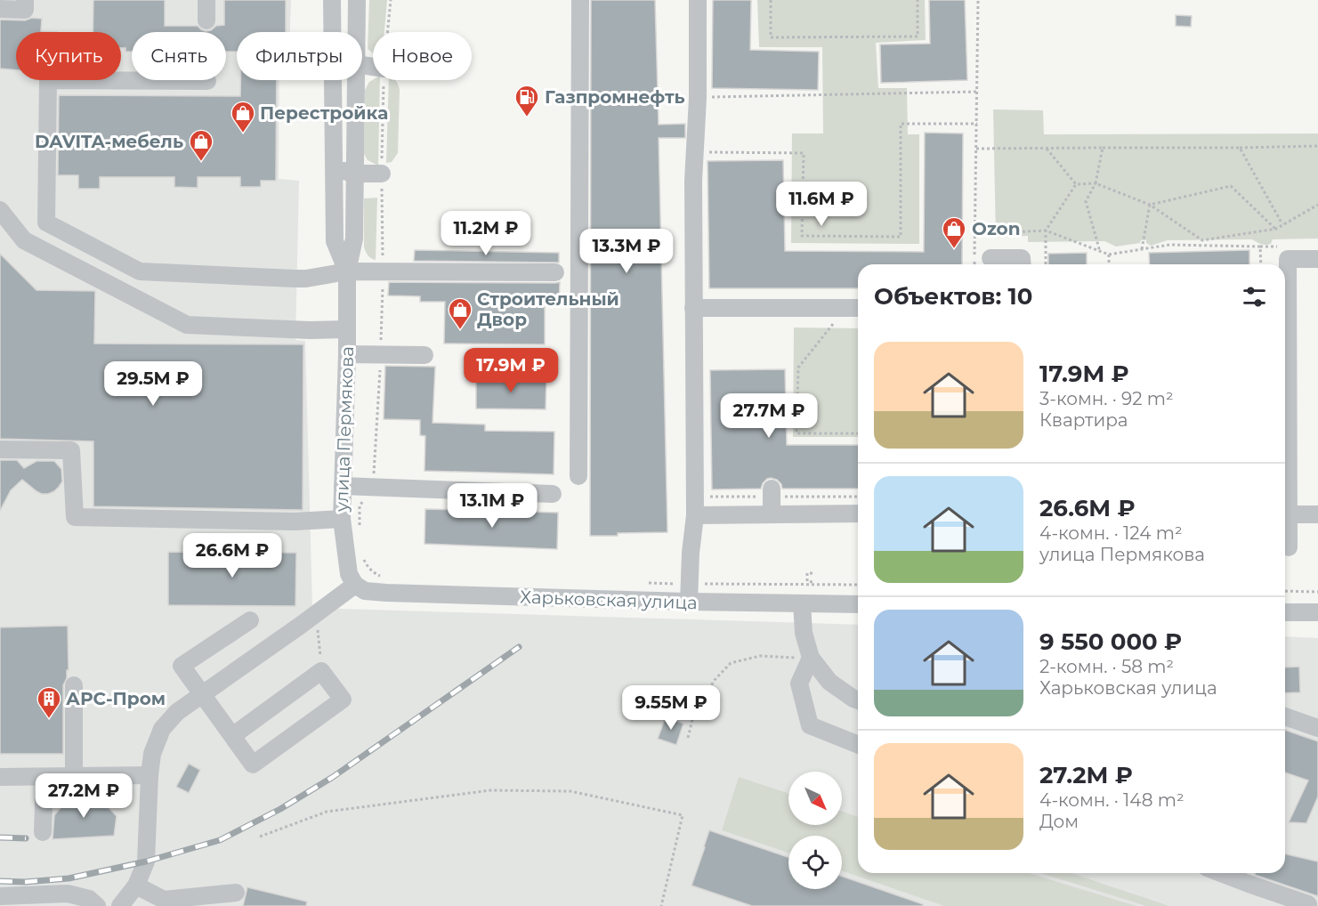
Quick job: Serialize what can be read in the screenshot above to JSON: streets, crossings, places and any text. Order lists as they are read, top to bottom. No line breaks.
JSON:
{"streets":{"street":["улица Пермякова","Харьковская улица"]},"crossings":[["улица Пермякова","Харьковская улица"]],"places":{"fuel station":["Газпромнефть"],"shop":["Перестройка","DAVITA-мебель","Ozon","Строительный Двор"],"building":["АРС-Пром"]},"north":"bottom right","page":{"chip":["Купить","Снять","Фильтры","Новое"],"price":["11.6M ₽","11.2M ₽","13.3M ₽","17.9M ₽","29.5M ₽","27.7M ₽","13.1M ₽","26.6M ₽","9.55M ₽","27.2M ₽"],"heading":"Объектов: 10","list":[{"name":"17.9M ₽","note":"3-комн. · 92 m² · Квартира"},{"name":"26.6M ₽","note":"4-комн. · 124 m² · улица Пермякова"},{"name":"9 550 000 ₽","note":"2-комн. · 58 m² · Харьковская улица"},{"name":"27.2M ₽","note":"4-комн. · 148 m² · Дом"}]}}
